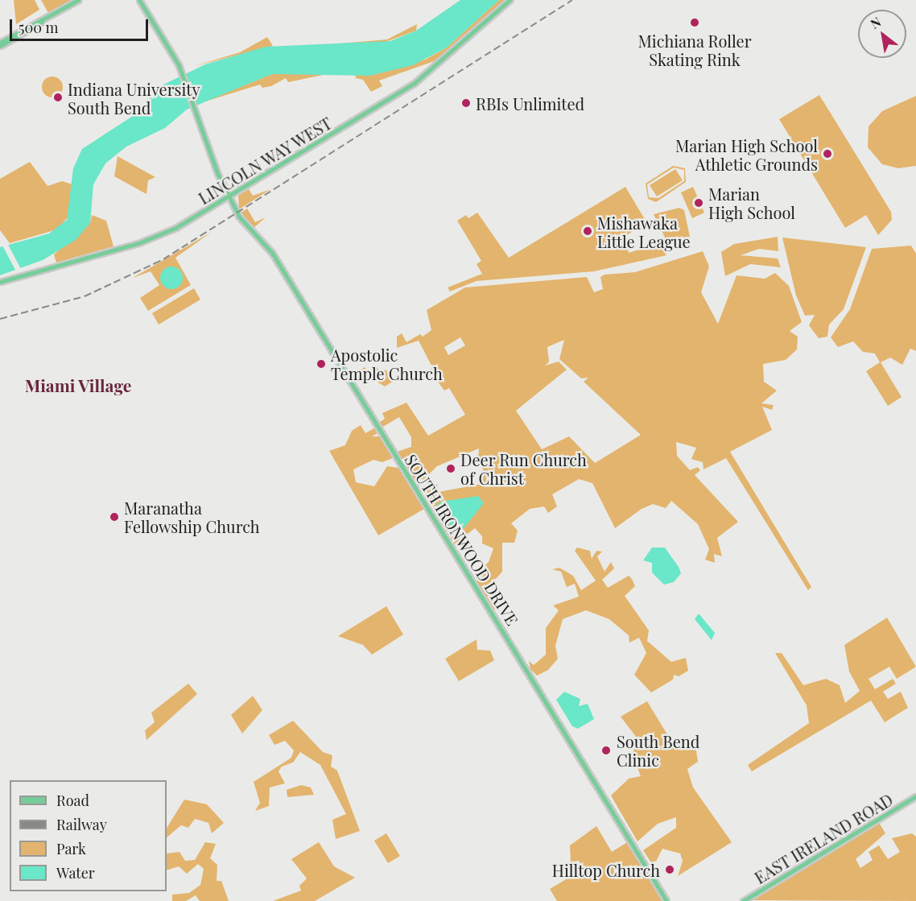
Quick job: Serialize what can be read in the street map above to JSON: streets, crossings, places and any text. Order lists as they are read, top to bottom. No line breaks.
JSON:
{"streets":{"main road":["LINCOLN WAY WEST","SOUTH IRONWOOD DRIVE","EAST IRELAND ROAD"]},"crossings":[["LINCOLN WAY WEST","SOUTH IRONWOOD DRIVE"]],"districts":["Miami Village"],"places":["Michiana Roller Skating Rink","Indiana University South Bend","RBIs Unlimited","Marian High School Athletic Grounds","Marian High School","Mishawaka Little League","Apostolic Temple Church","Deer Run Church of Christ","Maranatha Fellowship Church","South Bend Clinic","Hilltop Church"],"legend":["Road","Railway","Park","Water"],"scale_bar":"500 m","north":"top left"}
